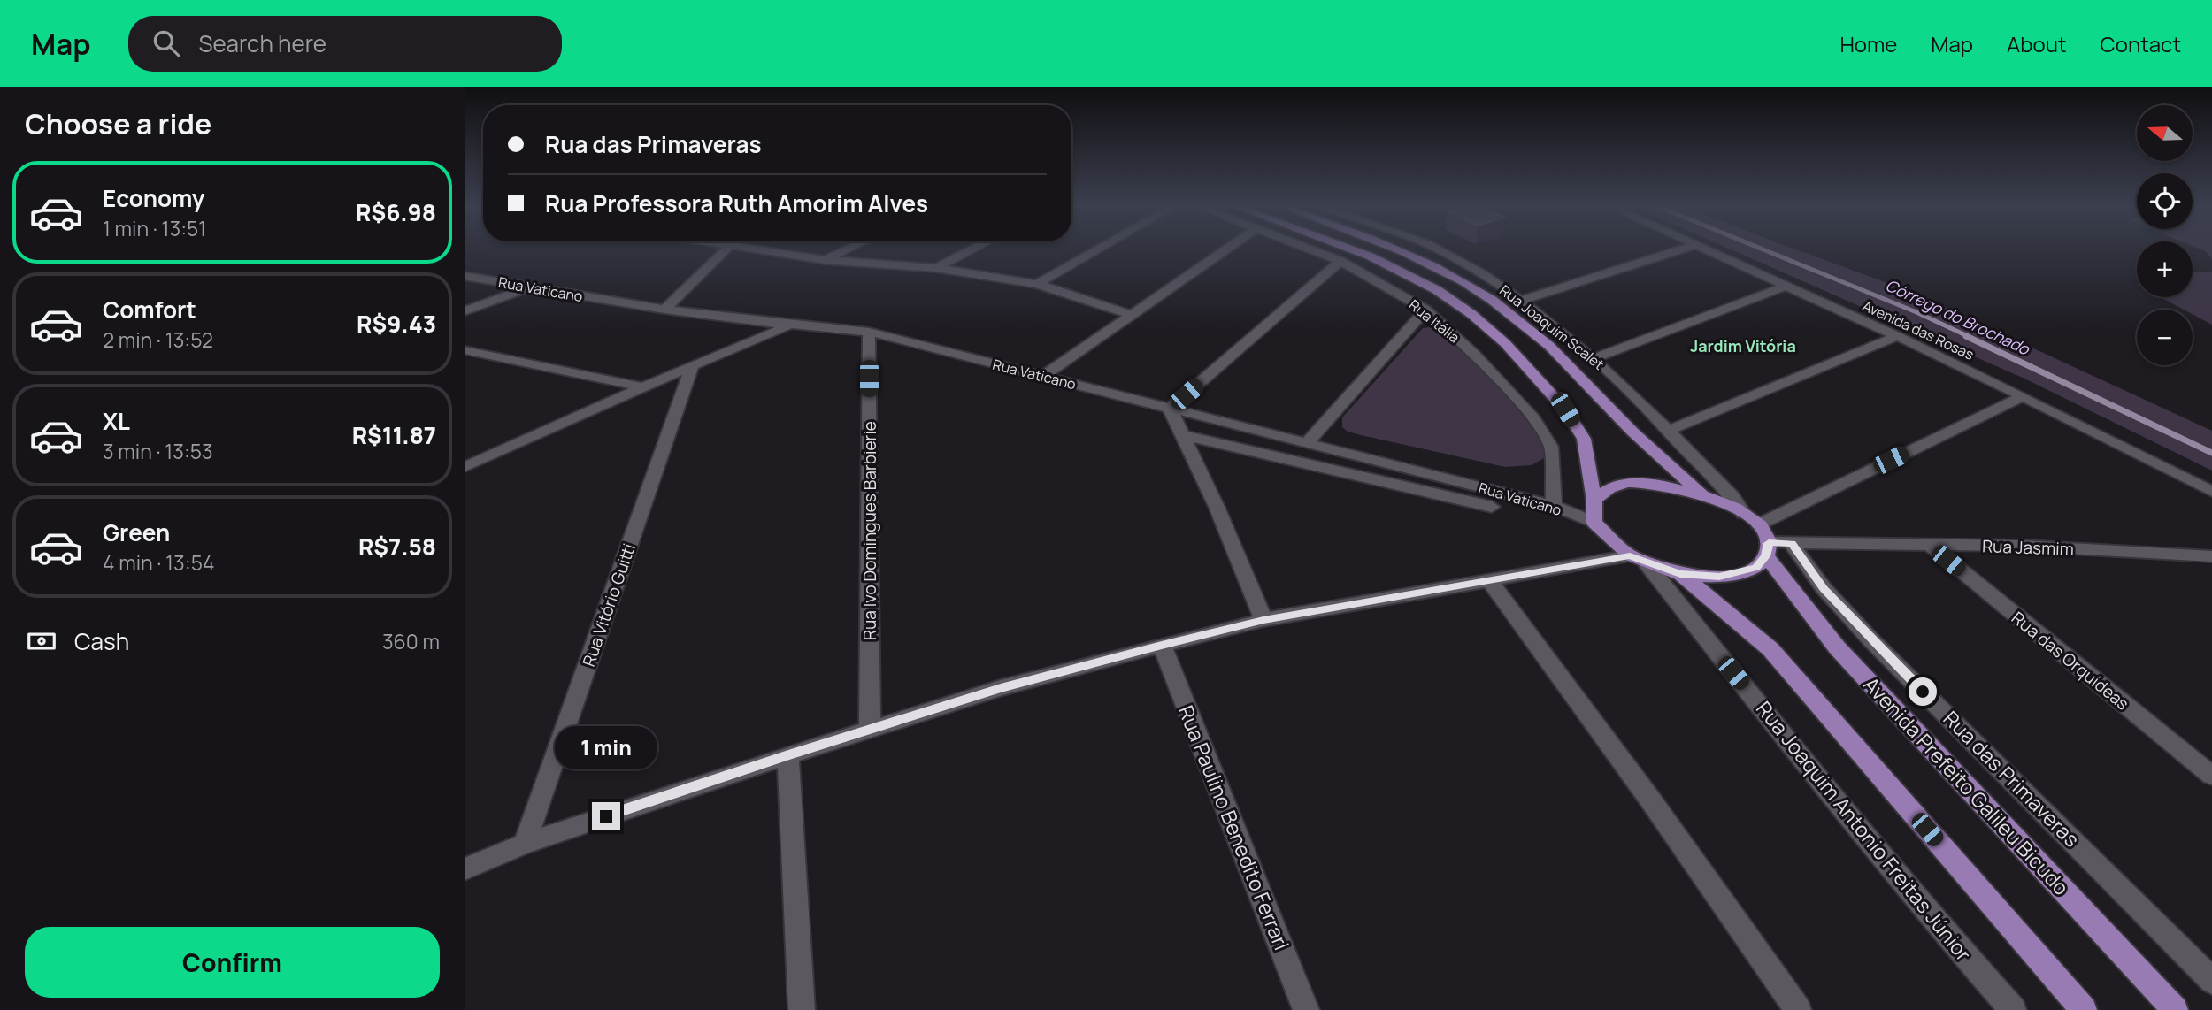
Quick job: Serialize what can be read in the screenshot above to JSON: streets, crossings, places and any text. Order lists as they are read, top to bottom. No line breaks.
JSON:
{"streets":{"main road":["Avenida Prefeito Galileu Bicudo"],"street":["Rua Vaticano","Rua Itália","Rua Joaquim Scalet","Avenida das Rosas","Rua Ivo Domingues Barbierie","Rua Jasmim","Rua Vitório Guitti","Rua das Orquídeas","Rua das Primaveras","Rua Paulino Benedito Ferrari","Rua Joaquim Antonio Freitas Júnior"]},"crossings":[["Rua Vaticano","Rua Itália"],["Rua Vaticano","Rua Ivo Domingues Barbierie"],["Rua Jasmim","Rua das Orquídeas"],["Rua Jasmim","Rua das Primaveras"],["Rua Jasmim","Avenida Prefeito Galileu Bicudo"]],"districts":["Jardim Vitória"],"water":["Córrego do Brochado"],"north":"left","page":{"header":"Map","search":"Search here","nav":["Home","Map","About","Contact"],"heading":"Choose a ride","map_buttons":["+","−"],"banner":["Rua das Primaveras","Rua Professora Ruth Amorim Alves"],"list":[{"name":"Economy","note":"1 min · 13:51","value":"R$6.98"},{"name":"Comfort","note":"2 min · 13:52","value":"R$9.43"},{"name":"XL","note":"3 min · 13:53","value":"R$11.87"},{"name":"Green","note":"4 min · 13:54","value":"R$7.58"}],"pay":["Cash","360 m"],"bubble":"1 min","buttons":"Confirm"}}
